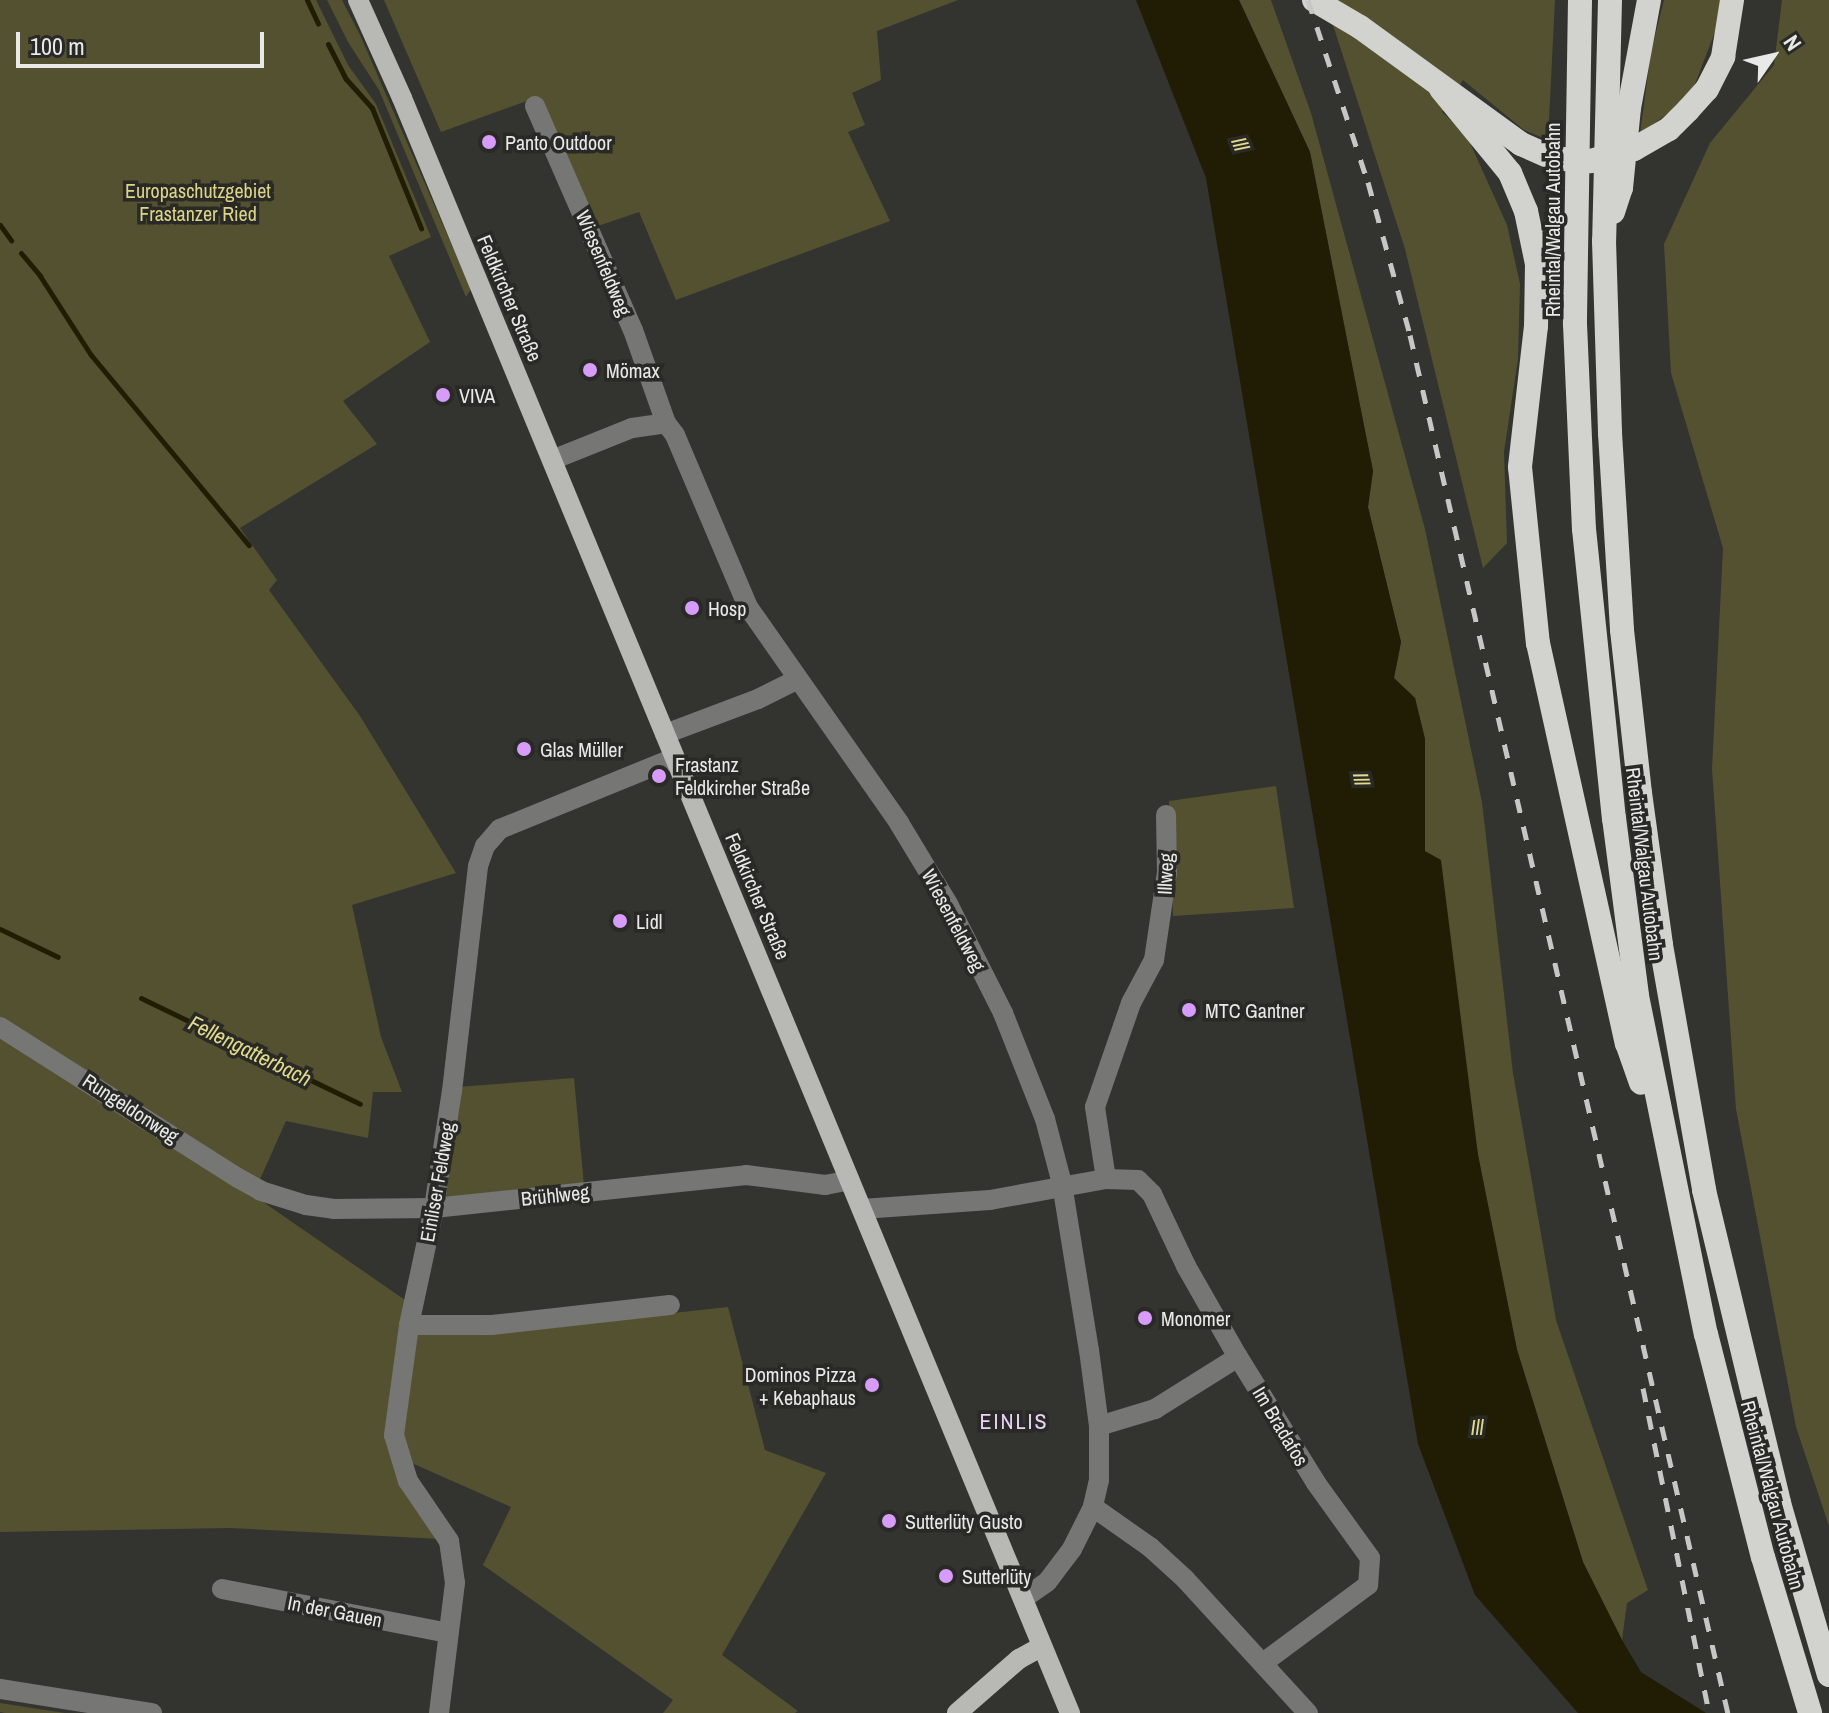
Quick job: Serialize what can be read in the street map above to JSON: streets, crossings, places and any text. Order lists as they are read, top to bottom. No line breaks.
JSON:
{"streets":{"highway":["Rheintal/Walgau Autobahn"],"main road":["Feldkircher Straße"],"street":["Wiesenfeldweg","Illweg","Rungeldonweg","Einliser Feldweg","Brühlweg","Im Bradafos","In der Gauen"]},"crossings":[["Wiesenfeldweg","Feldkircher Straße"],["Wiesenfeldweg","Im Bradafos"],["Feldkircher Straße","Einliser Feldweg"],["Feldkircher Straße","Brühlweg"],["Illweg","Im Bradafos"],["Rungeldonweg","Brühlweg"],["Einliser Feldweg","Brühlweg"],["Einliser Feldweg","In der Gauen"]],"districts":["EINLIS"],"water":["Ill","Fellengatterbach"],"parks":["Europaschutzgebiet Frastanzer Ried"],"places":["Panto Outdoor","Mömax","VIVA","Hosp","Glas Müller","Frastanz Feldkircher Straße","Lidl","MTC Gantner","Monomer","Dominos Pizza + Kebaphaus","Sutterlüty Gusto","Sutterlüty"],"scale_bar":"100 m","north":"top right"}
